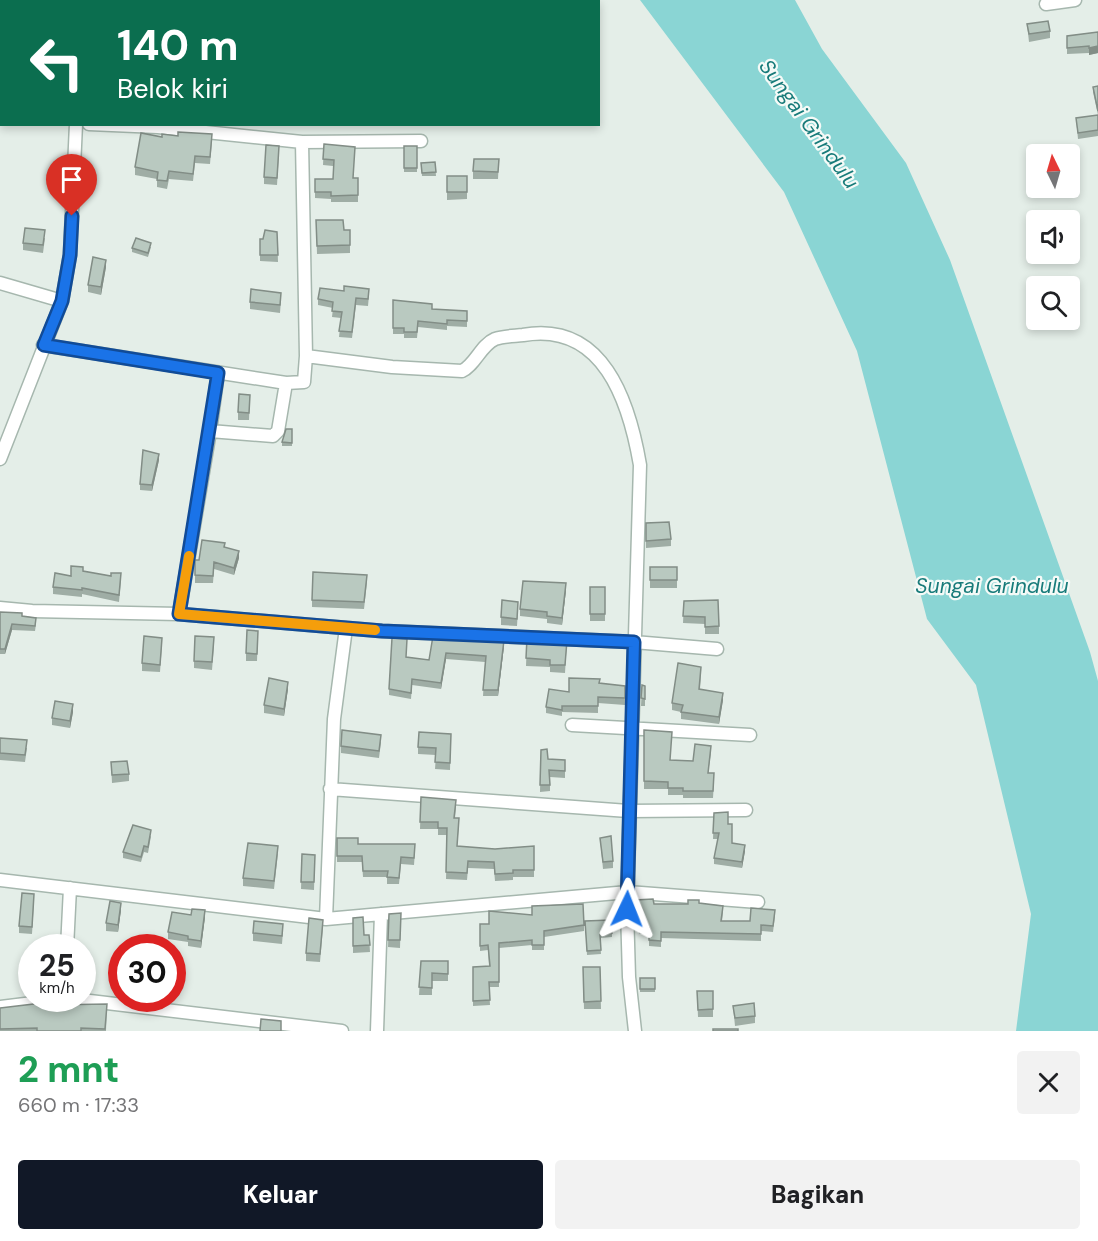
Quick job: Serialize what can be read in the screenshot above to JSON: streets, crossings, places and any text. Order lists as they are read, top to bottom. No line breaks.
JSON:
{"water":["Sungai Grindulu"],"north":"top","page":{"turn":["140 m","Belok kiri"],"speed":"25 km/h","limit":"30","heading":["2 mnt","660 m · 17:33"],"buttons":["Keluar","Bagikan"]}}
